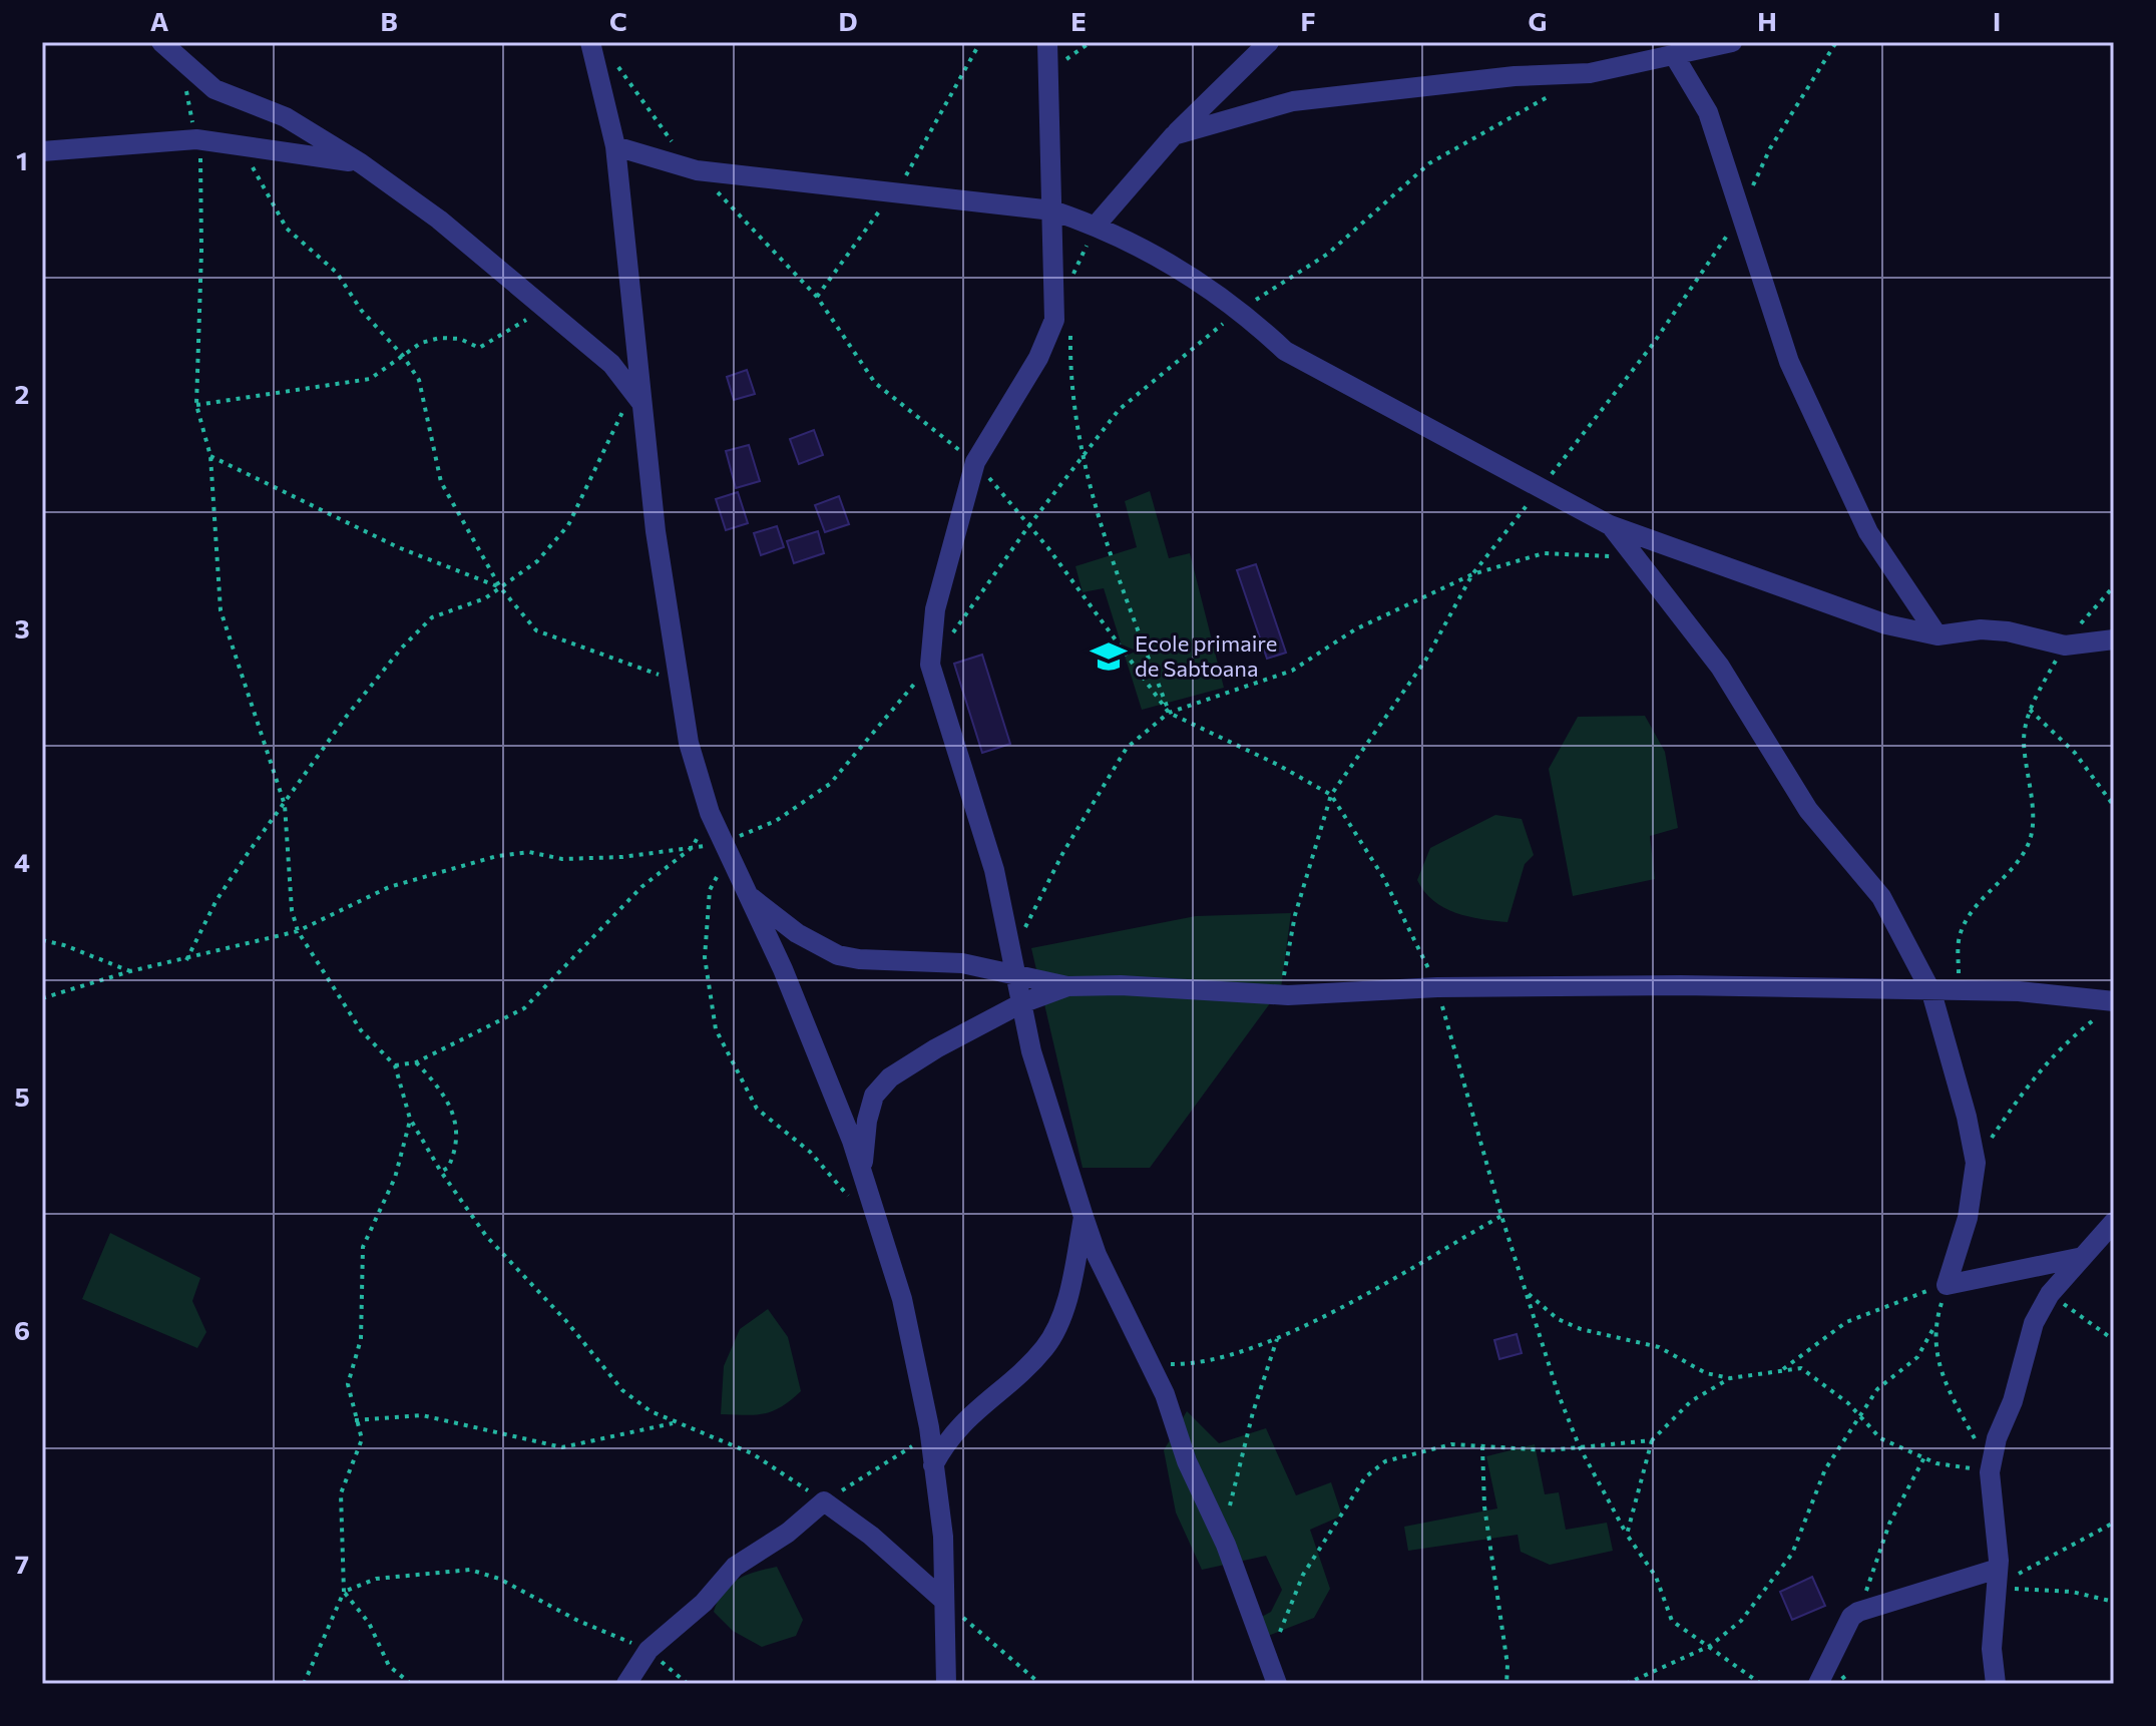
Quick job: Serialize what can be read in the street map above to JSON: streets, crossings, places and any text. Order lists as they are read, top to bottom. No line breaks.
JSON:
{"places":{"school or university":["Ecole primaire de Sabtoana"]},"grid":{"columns":["A","B","C","D","E","F","G","H","I"],"rows":["1","2","3","4","5","6","7"]}}
